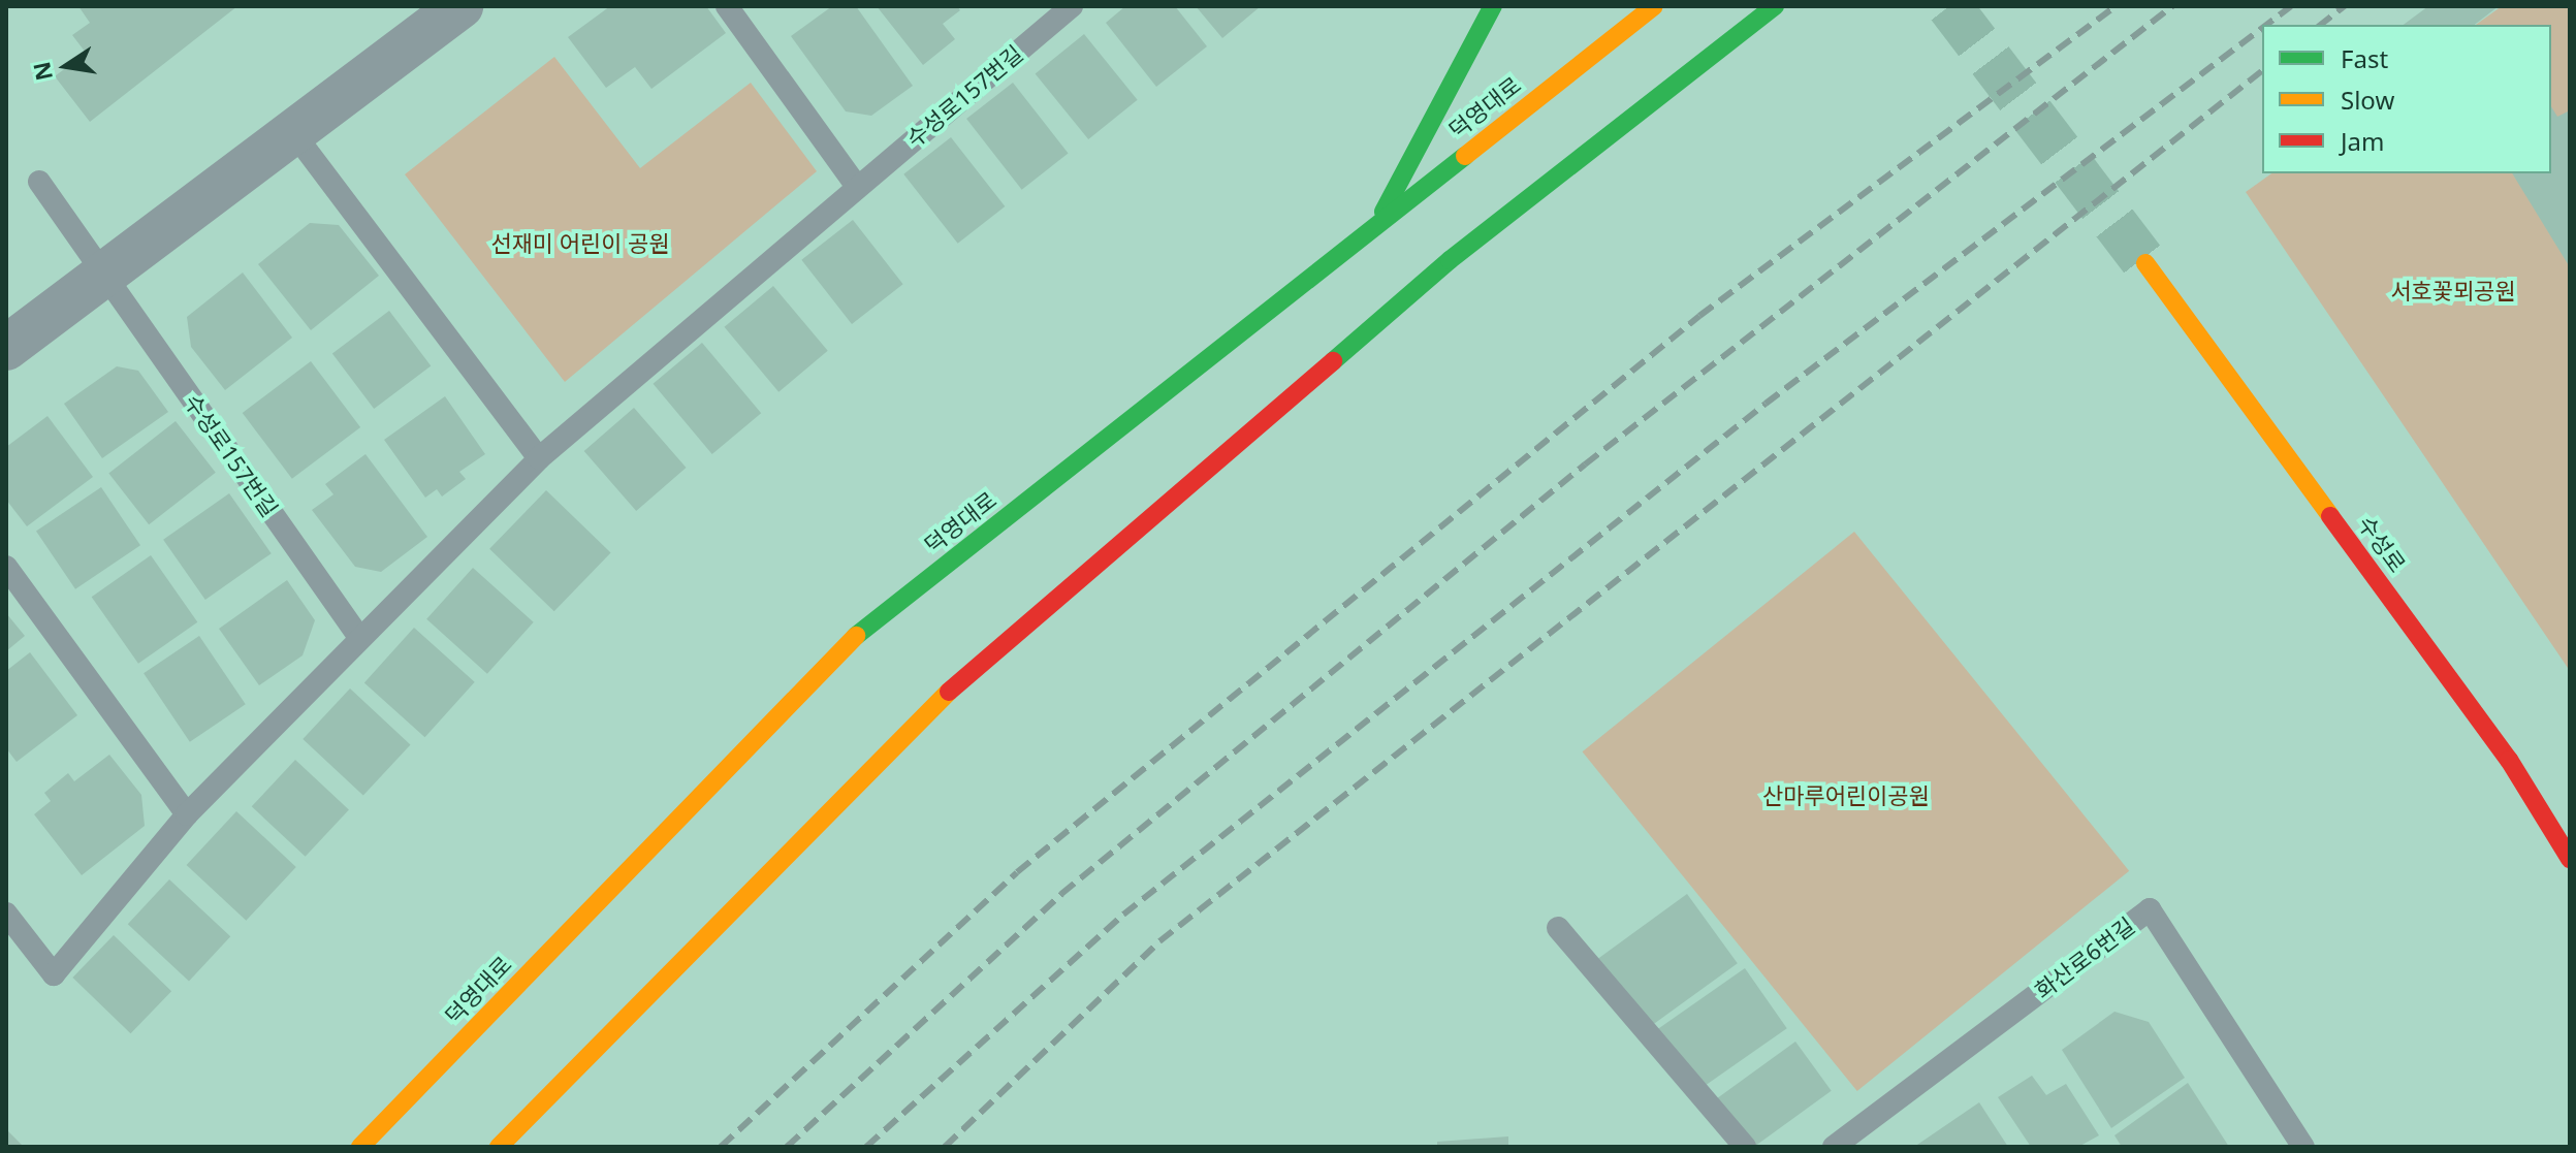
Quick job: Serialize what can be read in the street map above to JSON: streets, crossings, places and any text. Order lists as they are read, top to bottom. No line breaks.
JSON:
{"streets":{"main road":["덕영대로","수성로"],"lane":["수성로157번길","화산로6번길"]},"parks":["선재미 어린이 공원","서호꽃뫼공원","산마루어린이공원"],"legend":["Fast","Slow","Jam"],"north":"left"}
